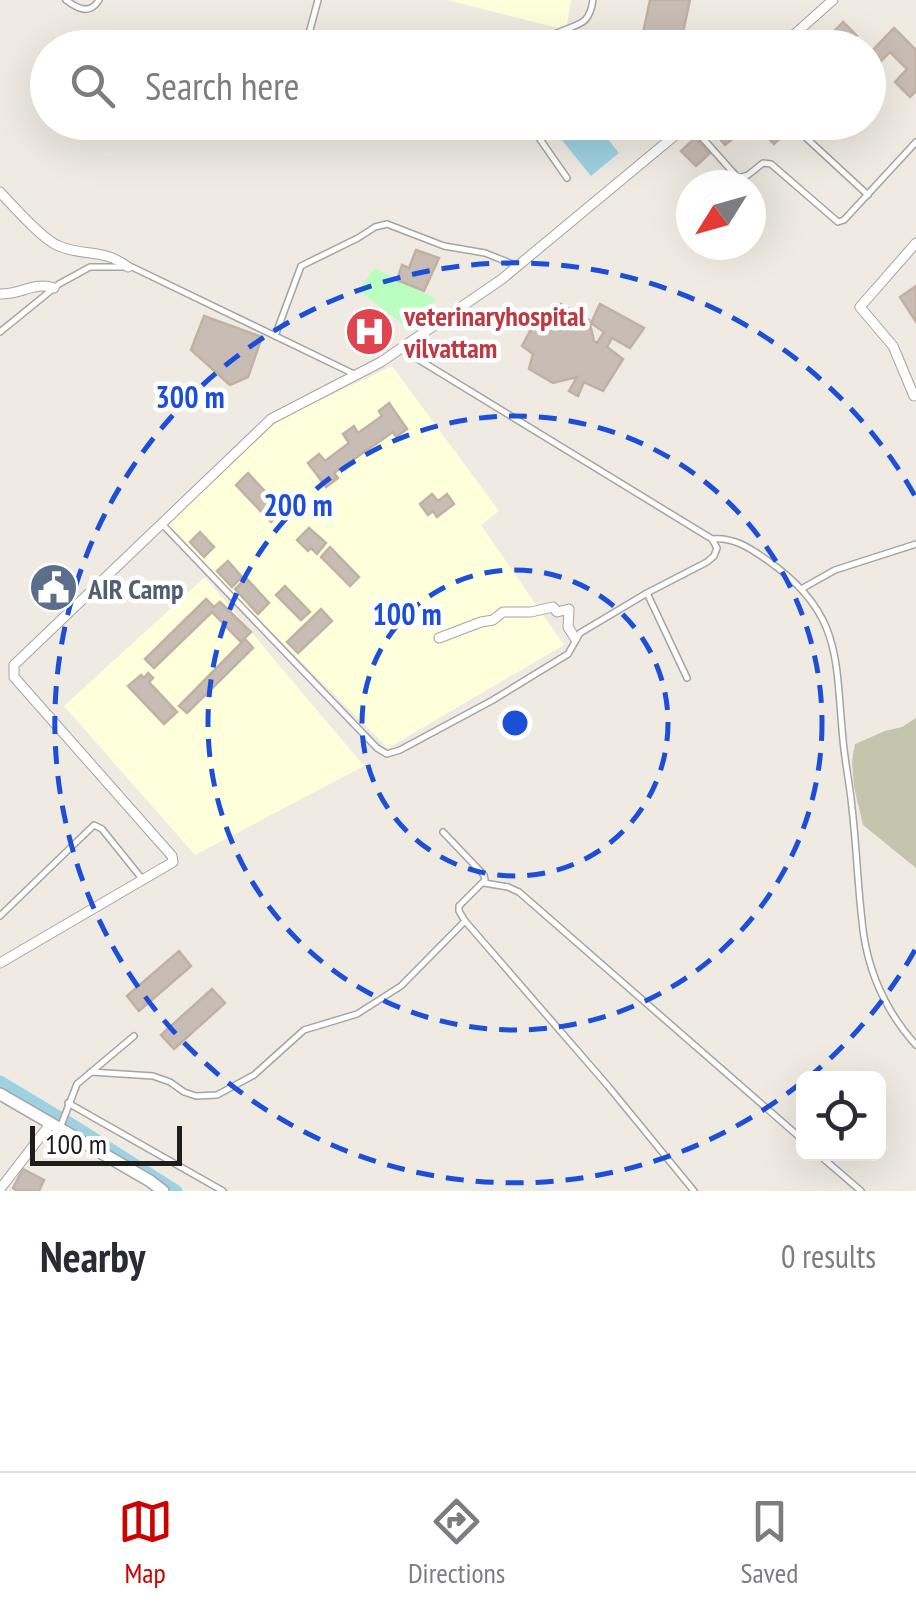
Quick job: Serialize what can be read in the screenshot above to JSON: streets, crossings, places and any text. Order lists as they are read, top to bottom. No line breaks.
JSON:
{"places":{"hospital":["veterinaryhospital vilvattam"],"public building":["AIR Camp"]},"scale_bar":"100 m","north":"bottom left","page":{"search":"Search here","scale":"100 m","heading":["Nearby","0 results"],"nav":["Map","Directions","Saved"]},"rings":["300 m","200 m","100 m"]}
